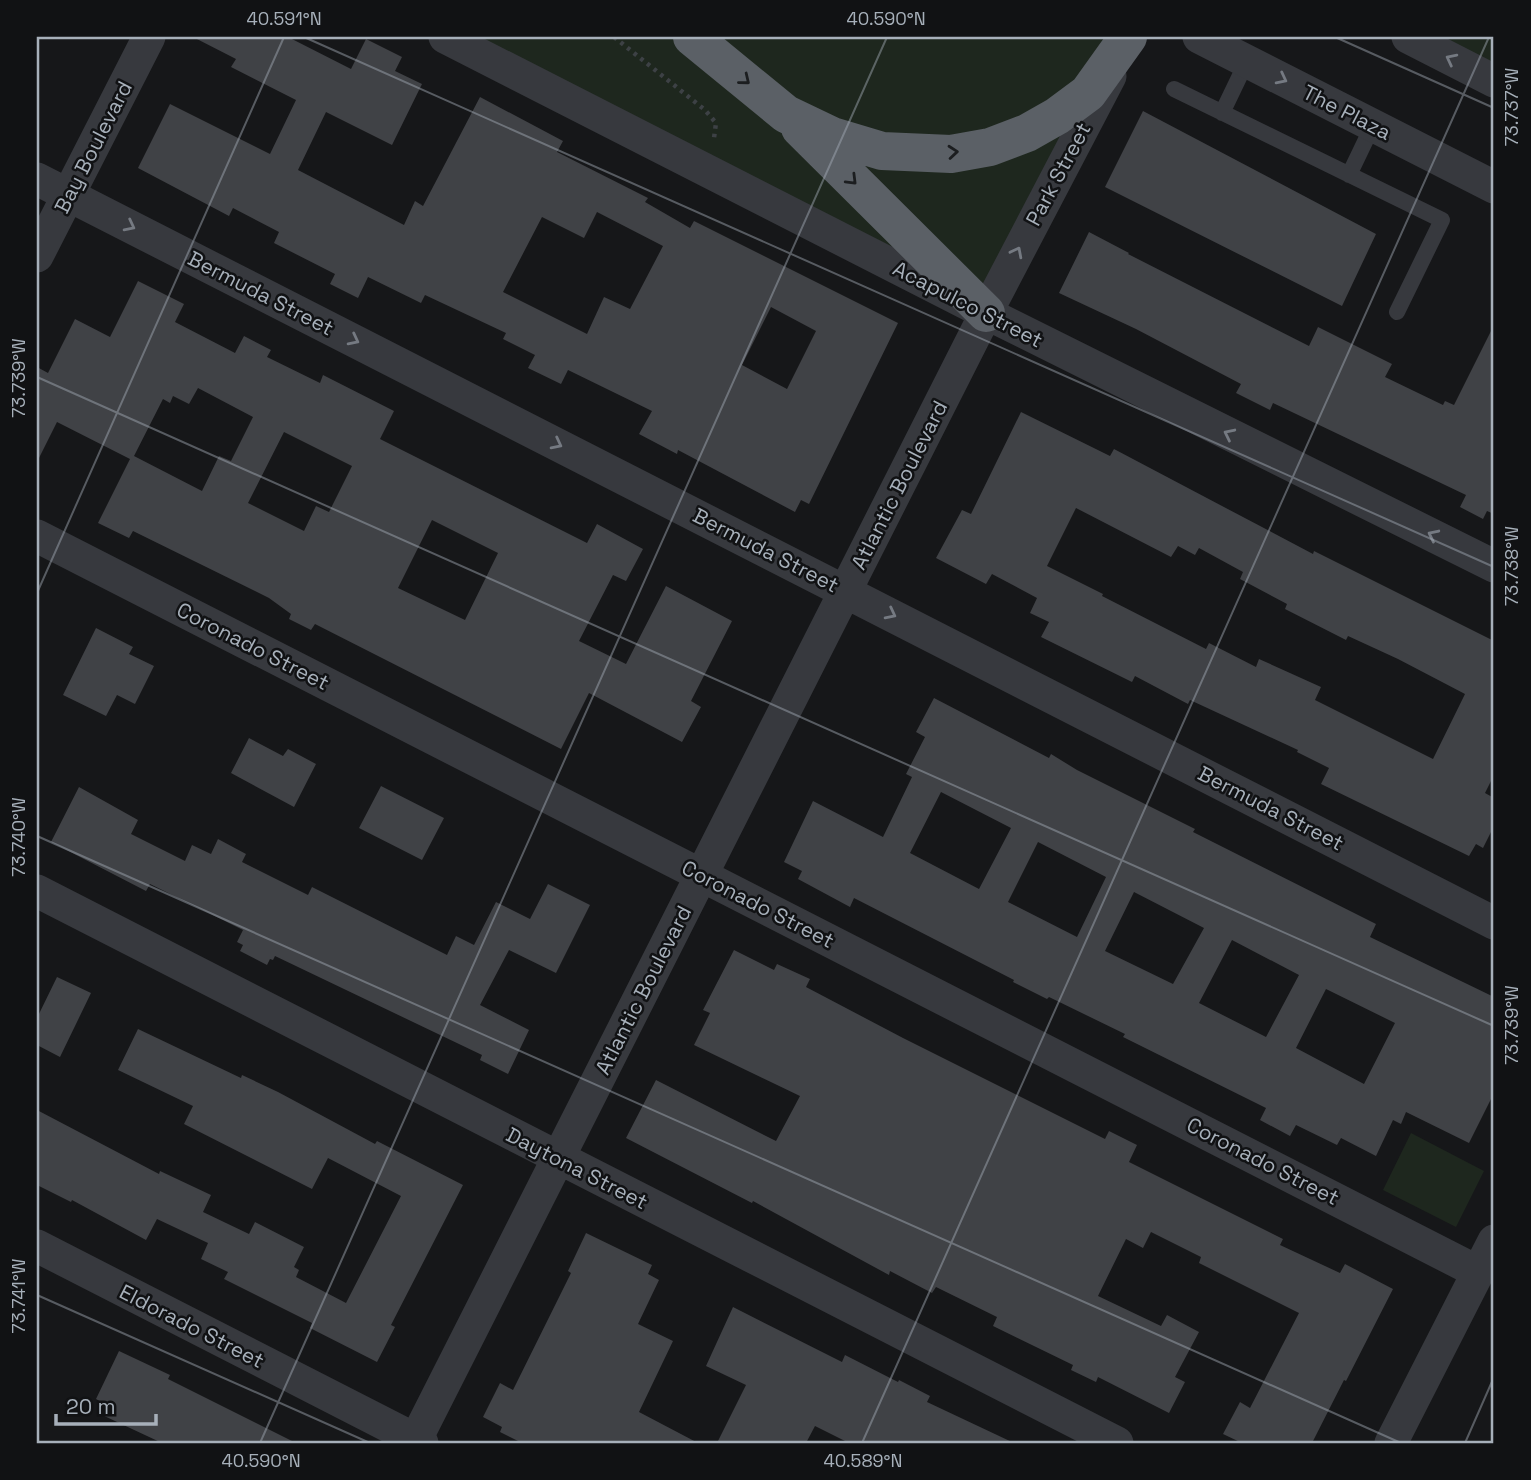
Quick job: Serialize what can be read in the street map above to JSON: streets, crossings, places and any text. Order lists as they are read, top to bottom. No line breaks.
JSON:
{"streets":{"street":["The Plaza","Bay Boulevard","Park Street","Bermuda Street","Acapulco Street","Atlantic Boulevard","Coronado Street","Daytona Street","Eldorado Street"]},"crossings":[["Bay Boulevard","Bermuda Street"],["Park Street","Acapulco Street"],["Park Street","Atlantic Boulevard"],["Bermuda Street","Atlantic Boulevard"],["Acapulco Street","Atlantic Boulevard"],["Atlantic Boulevard","Coronado Street"],["Atlantic Boulevard","Daytona Street"],["Atlantic Boulevard","Eldorado Street"]],"one_way":["The Plaza","Park Street","Bermuda Street","Acapulco Street"],"scale_bar":"20 m","coordinates":["40.591°N","40.590°N","73.737°W","73.739°W","73.738°W","73.740°W","73.741°W","40.589°N"]}
